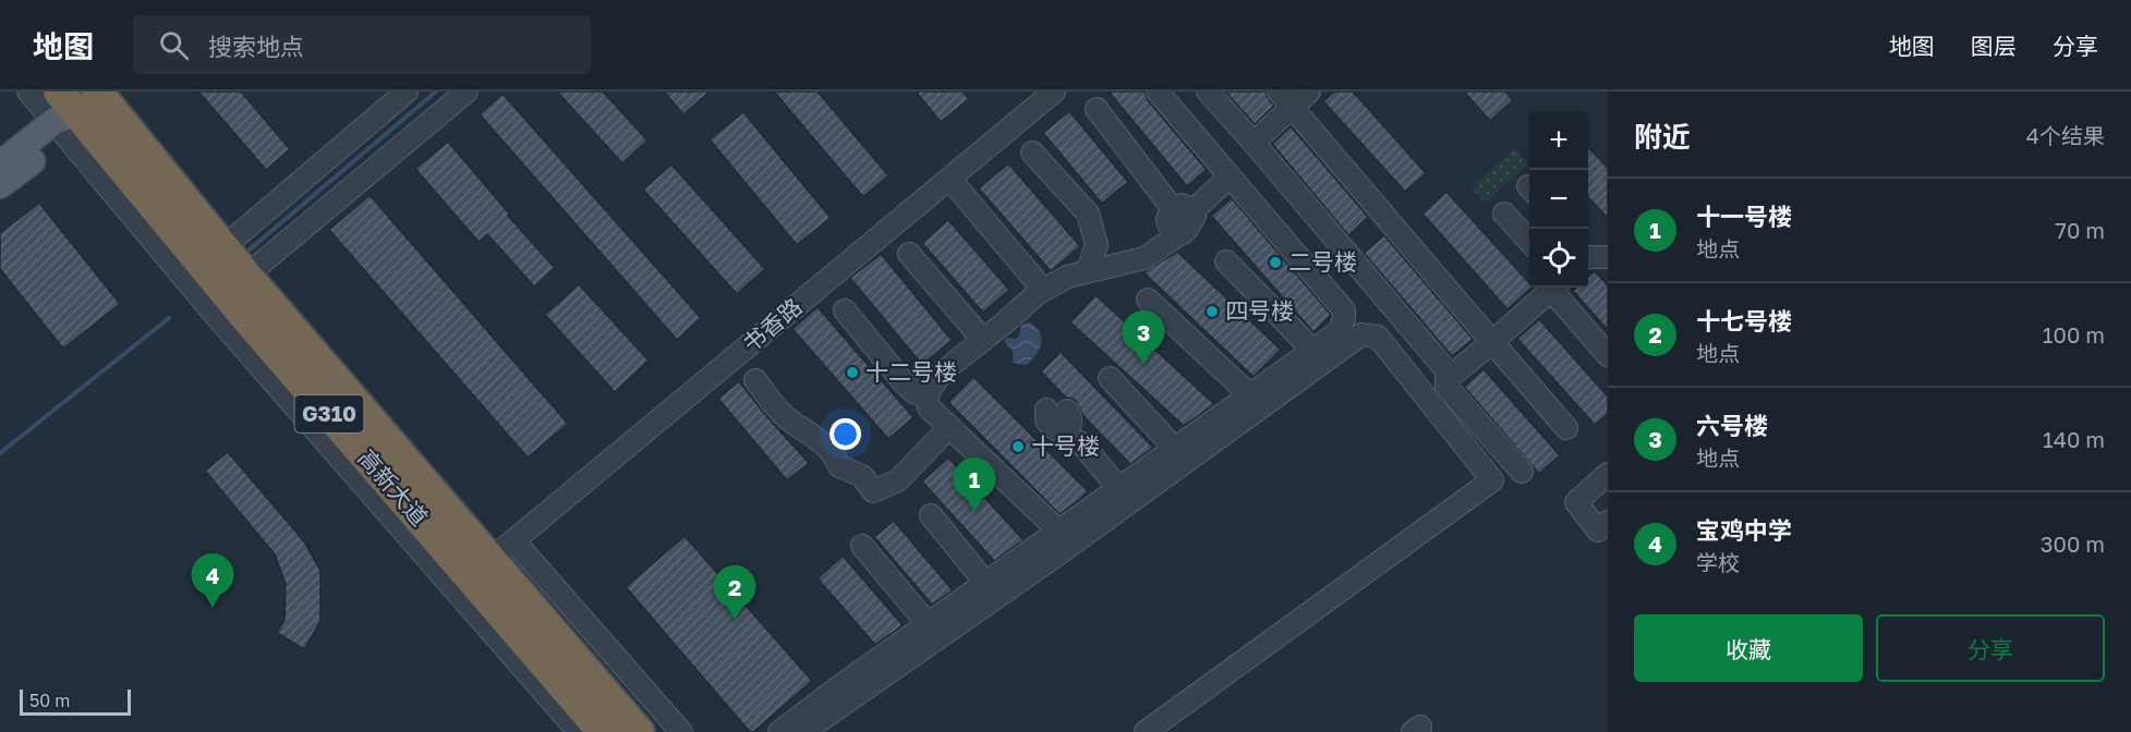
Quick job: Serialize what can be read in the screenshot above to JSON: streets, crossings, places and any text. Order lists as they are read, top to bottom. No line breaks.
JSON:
{"streets":{"highway":["G310","高新大道"],"street":["书香路"]},"crossings":[["书香路","高新大道"]],"places":["二号楼","四号楼","十二号楼","十号楼"],"scale_bar":"50 m","page":{"header":"地图","search":"搜索地点","nav":["地图","图层","分享"],"heading":["附近","4个结果"],"map_buttons":["+","−"],"list":[{"mark":"1","name":"十一号楼","note":"地点","value":"70 m"},{"mark":"2","name":"十七号楼","note":"地点","value":"100 m"},{"mark":"3","name":"六号楼","note":"地点","value":"140 m"},{"mark":"4","name":"宝鸡中学","note":"学校","value":"300 m"}],"pins":["3","1","4","2"],"buttons":["收藏","分享"],"scale":"50 m"}}
